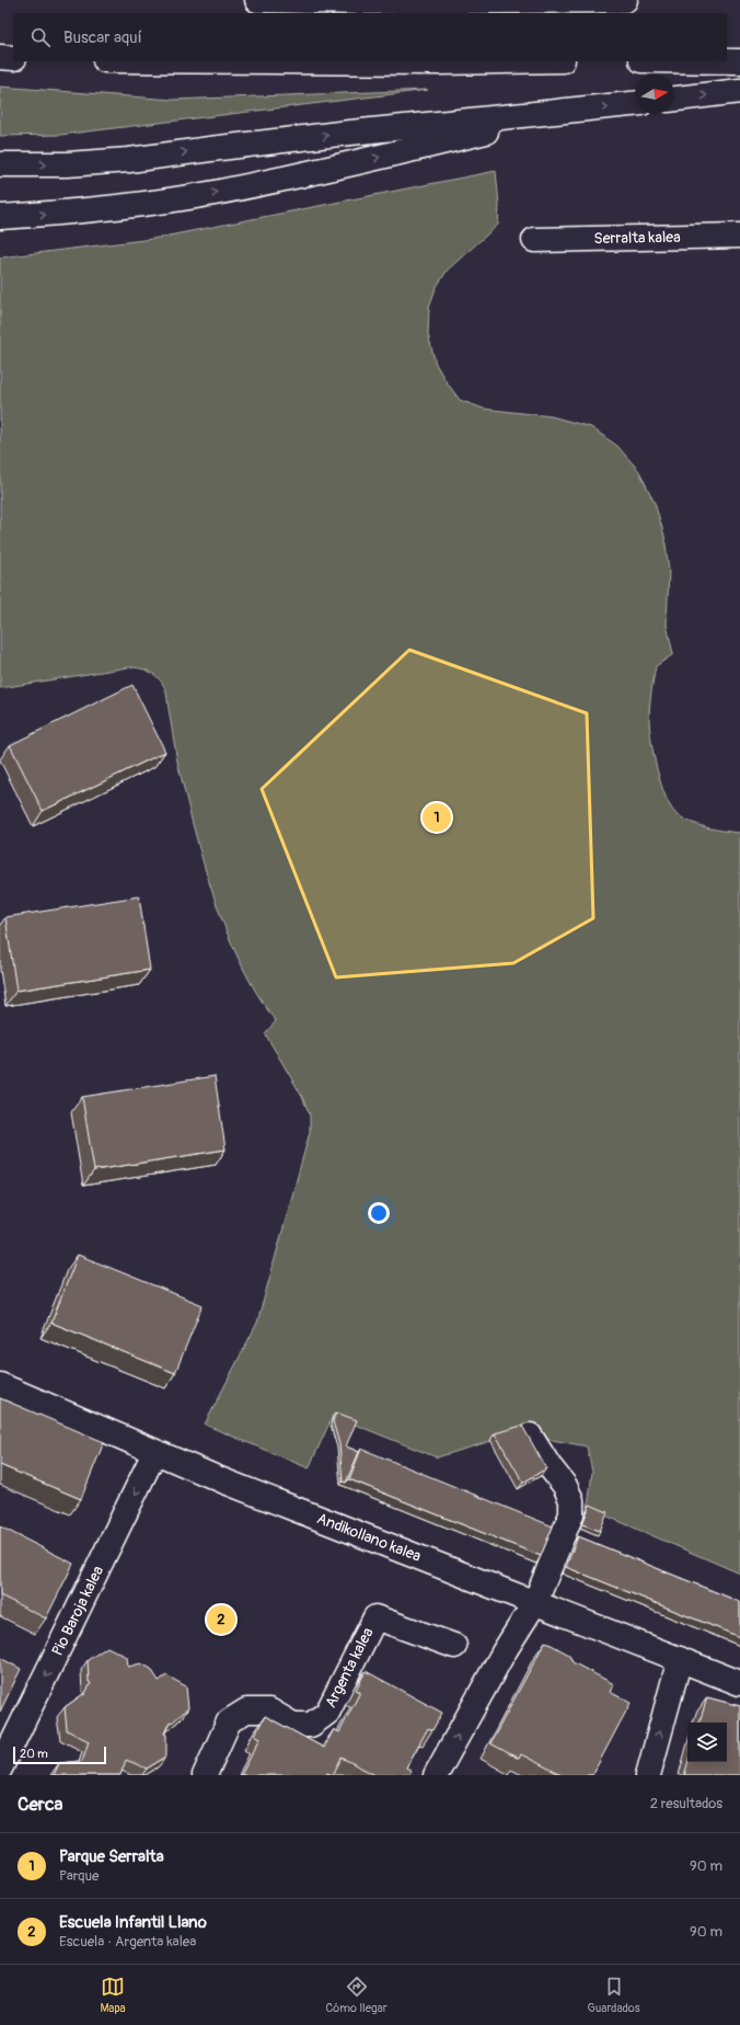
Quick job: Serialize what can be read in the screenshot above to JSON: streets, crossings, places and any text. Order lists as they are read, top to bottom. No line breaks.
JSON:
{"streets":{"main road":["Serralta kalea","Andikollano kalea","Pio Baroja kalea","Argenta kalea"]},"crossings":[["Andikollano kalea","Pio Baroja kalea"]],"one_way":["Pio Baroja kalea"],"scale_bar":"20 m","north":"right","page":{"search":"Buscar aquí","pins":["1","2"],"scale":"20 m","heading":["Cerca","2 resultados"],"list":[{"mark":"1","name":"Parque Serralta","note":"Parque","value":"90 m"},{"mark":"2","name":"Escuela Infantil Llano","note":"Escuela · Argenta kalea","value":"90 m"}],"nav":["Mapa","Cómo llegar","Guardados"]}}
